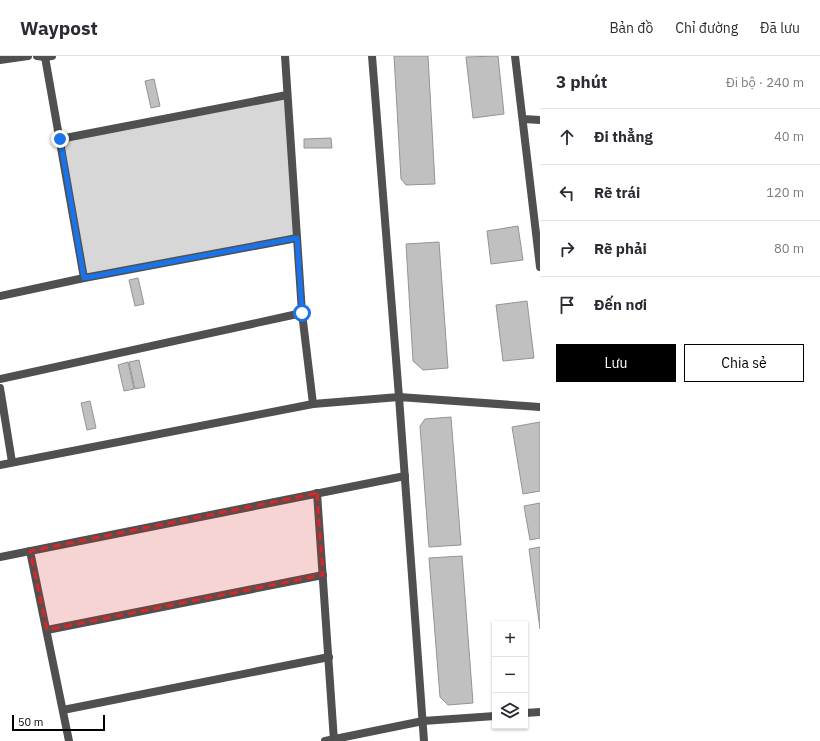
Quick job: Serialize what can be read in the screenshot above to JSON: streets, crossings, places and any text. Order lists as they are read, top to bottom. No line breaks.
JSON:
{"scale_bar":"50 m","page":{"header":"Waypost","nav":["Bản đồ","Chỉ đường","Đã lưu"],"heading":["3 phút","Đi bộ · 240 m"],"list":[["Đi thẳng","40 m"],["Rẽ trái","120 m"],["Rẽ phải","80 m"],"Đến nơi"],"buttons":["Lưu","Chia sẻ"],"map_buttons":["+","−"],"scale":"50 m"}}
